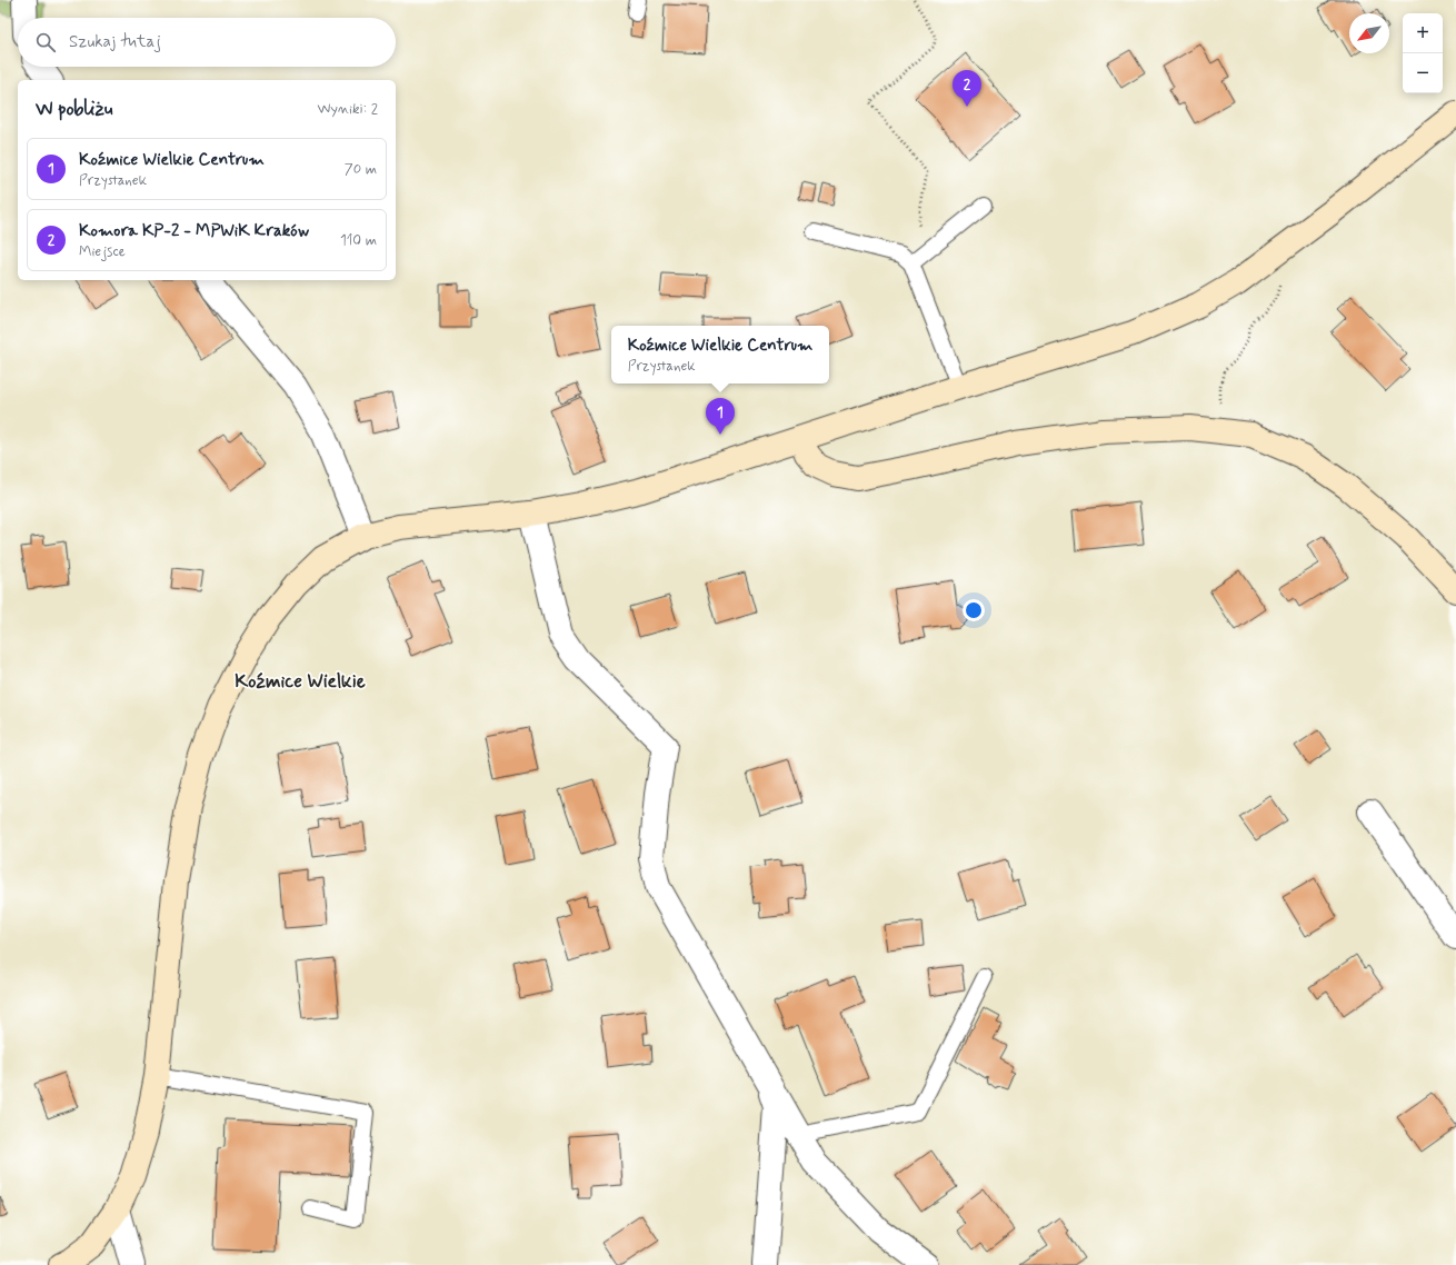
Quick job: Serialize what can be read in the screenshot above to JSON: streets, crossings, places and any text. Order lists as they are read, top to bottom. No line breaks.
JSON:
{"districts":["Koźmice Wielkie"],"north":"bottom left","page":{"map_buttons":["+","−"],"search":"Szukaj tutaj","pins":["2","1"],"heading":["W pobliżu","Wyniki: 2"],"list":[{"mark":"1","name":"Koźmice Wielkie Centrum","note":"Przystanek","value":"70 m"},{"mark":"2","name":"Komora KP-2 - MPWiK Kraków","note":"Miejsce","value":"110 m"}],"popup":["Koźmice Wielkie Centrum","Przystanek"]}}
